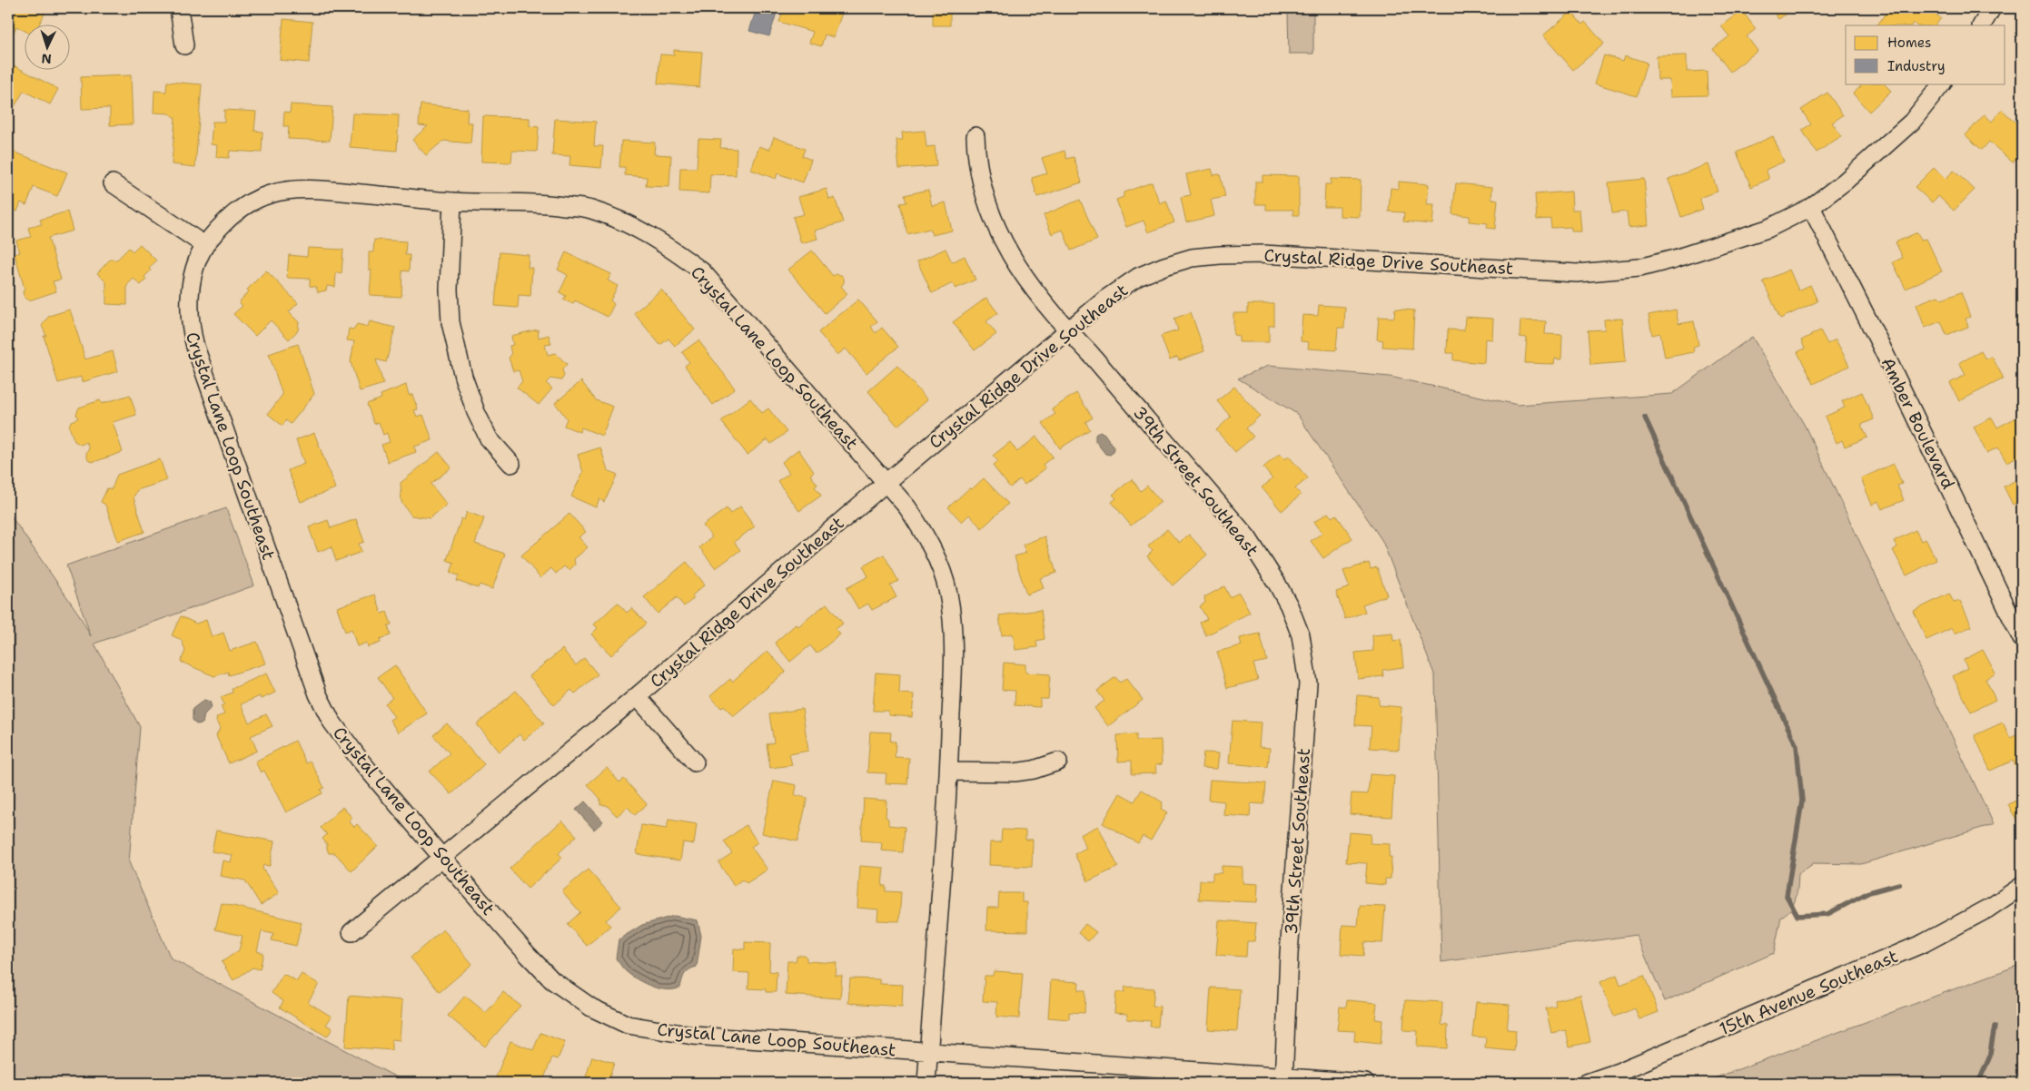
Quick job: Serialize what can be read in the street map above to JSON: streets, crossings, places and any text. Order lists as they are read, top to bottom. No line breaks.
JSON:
{"streets":{"street":["Crystal Ridge Drive Southeast","Crystal Lane Loop Southeast","Amber Boulevard","39th Street Southeast","15th Avenue Southeast"]},"crossings":[["Crystal Ridge Drive Southeast","Crystal Lane Loop Southeast"],["Crystal Ridge Drive Southeast","Amber Boulevard"],["Crystal Ridge Drive Southeast","39th Street Southeast"]],"legend":["Homes","Industry"],"north":"bottom"}
